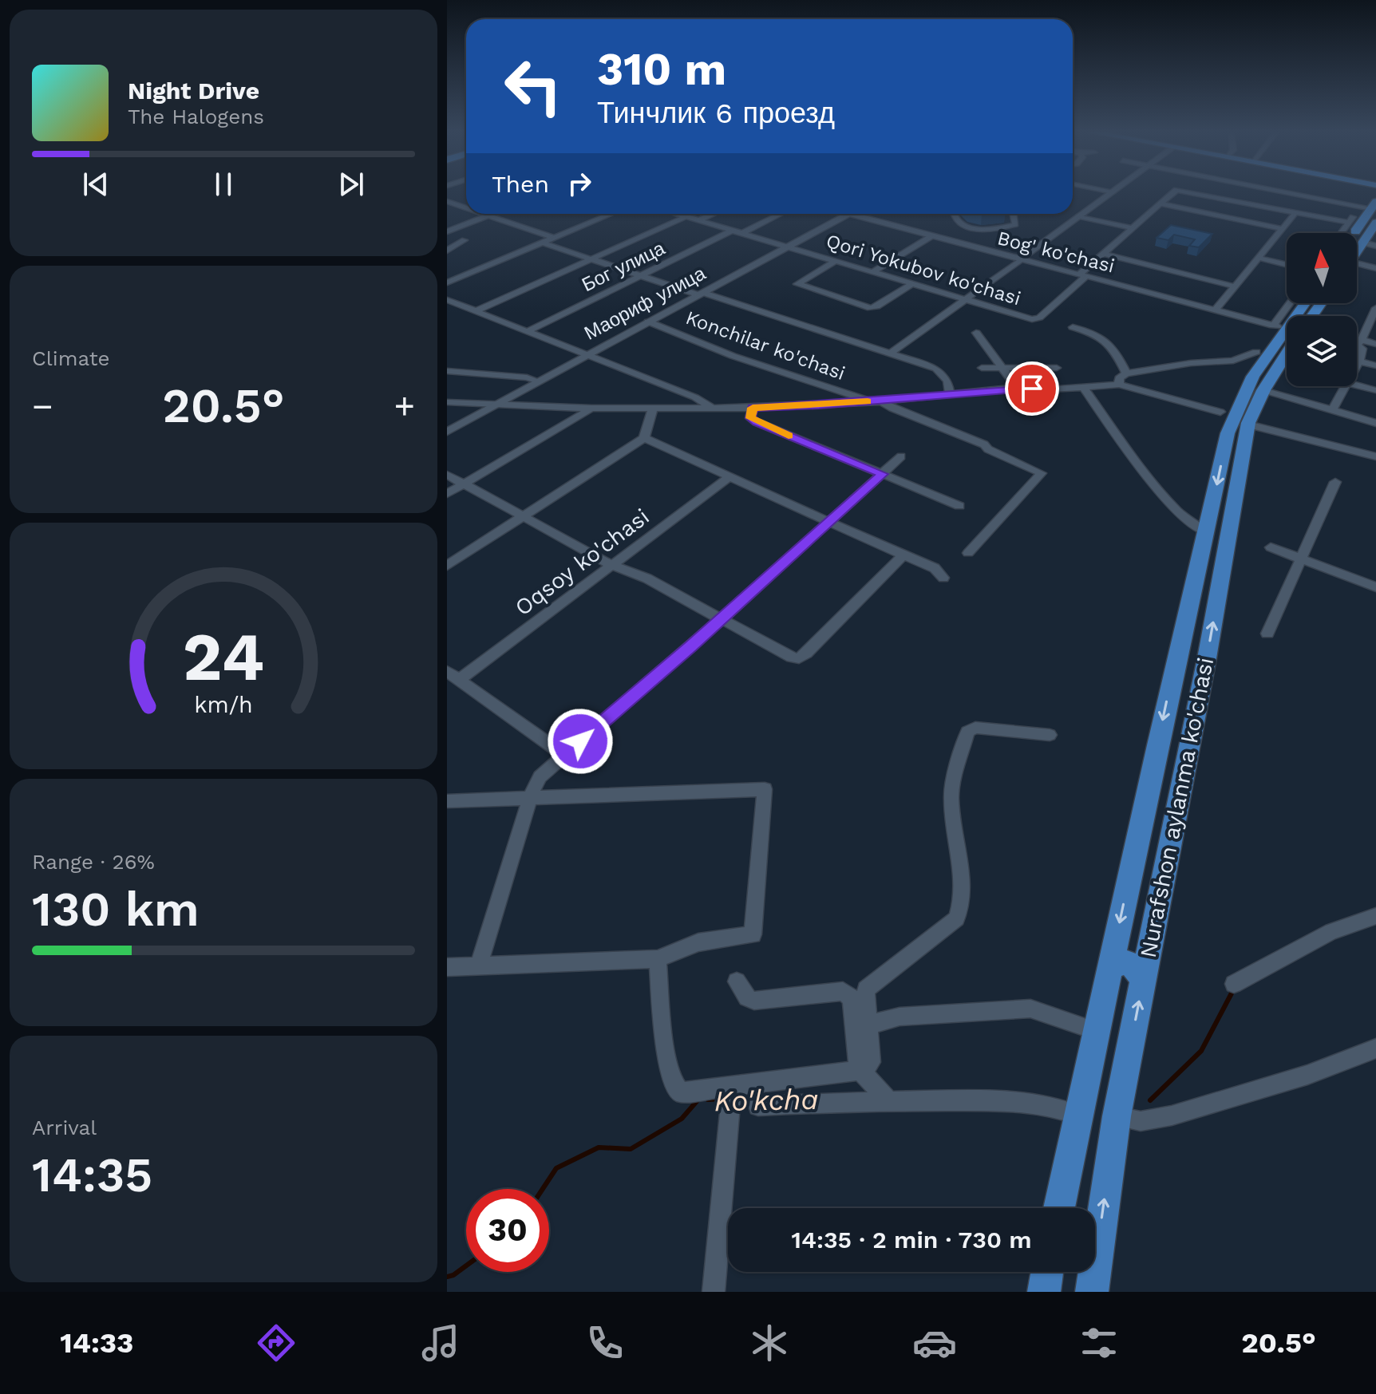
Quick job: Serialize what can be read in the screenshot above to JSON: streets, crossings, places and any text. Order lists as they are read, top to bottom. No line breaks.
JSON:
{"streets":{"main road":["Nurafshon aylanma ko'chasi"],"street":["Bog' ko'chasi","Бог улица","Qori Yokubov ko'chasi","Маориф улица","Konchilar ko'chasi","Oqsoy ko'chasi"]},"crossings":[["Bog' ko'chasi","Qori Yokubov ko'chasi"],["Bog' ko'chasi","Маориф улица"],["Бог улица","Qori Yokubov ko'chasi"],["Qori Yokubov ko'chasi","Маориф улица"],["Маориф улица","Konchilar ko'chasi"]],"water":["Ko'kcha"],"north":"top","page":{"turn":["310 m","Тинчлик 6 проезд"],"song":["Night Drive","The Halogens"],"then":"Then","tile":["Climate",["Range · 26%","130 km"],["Arrival","14:35"]],"heat":["−","20.5°","+"],"limit":"30","trip":"14:35 · 2 min · 730 m","tabs":["14:33","20.5°"],"gauge":["24","km/h"]}}
